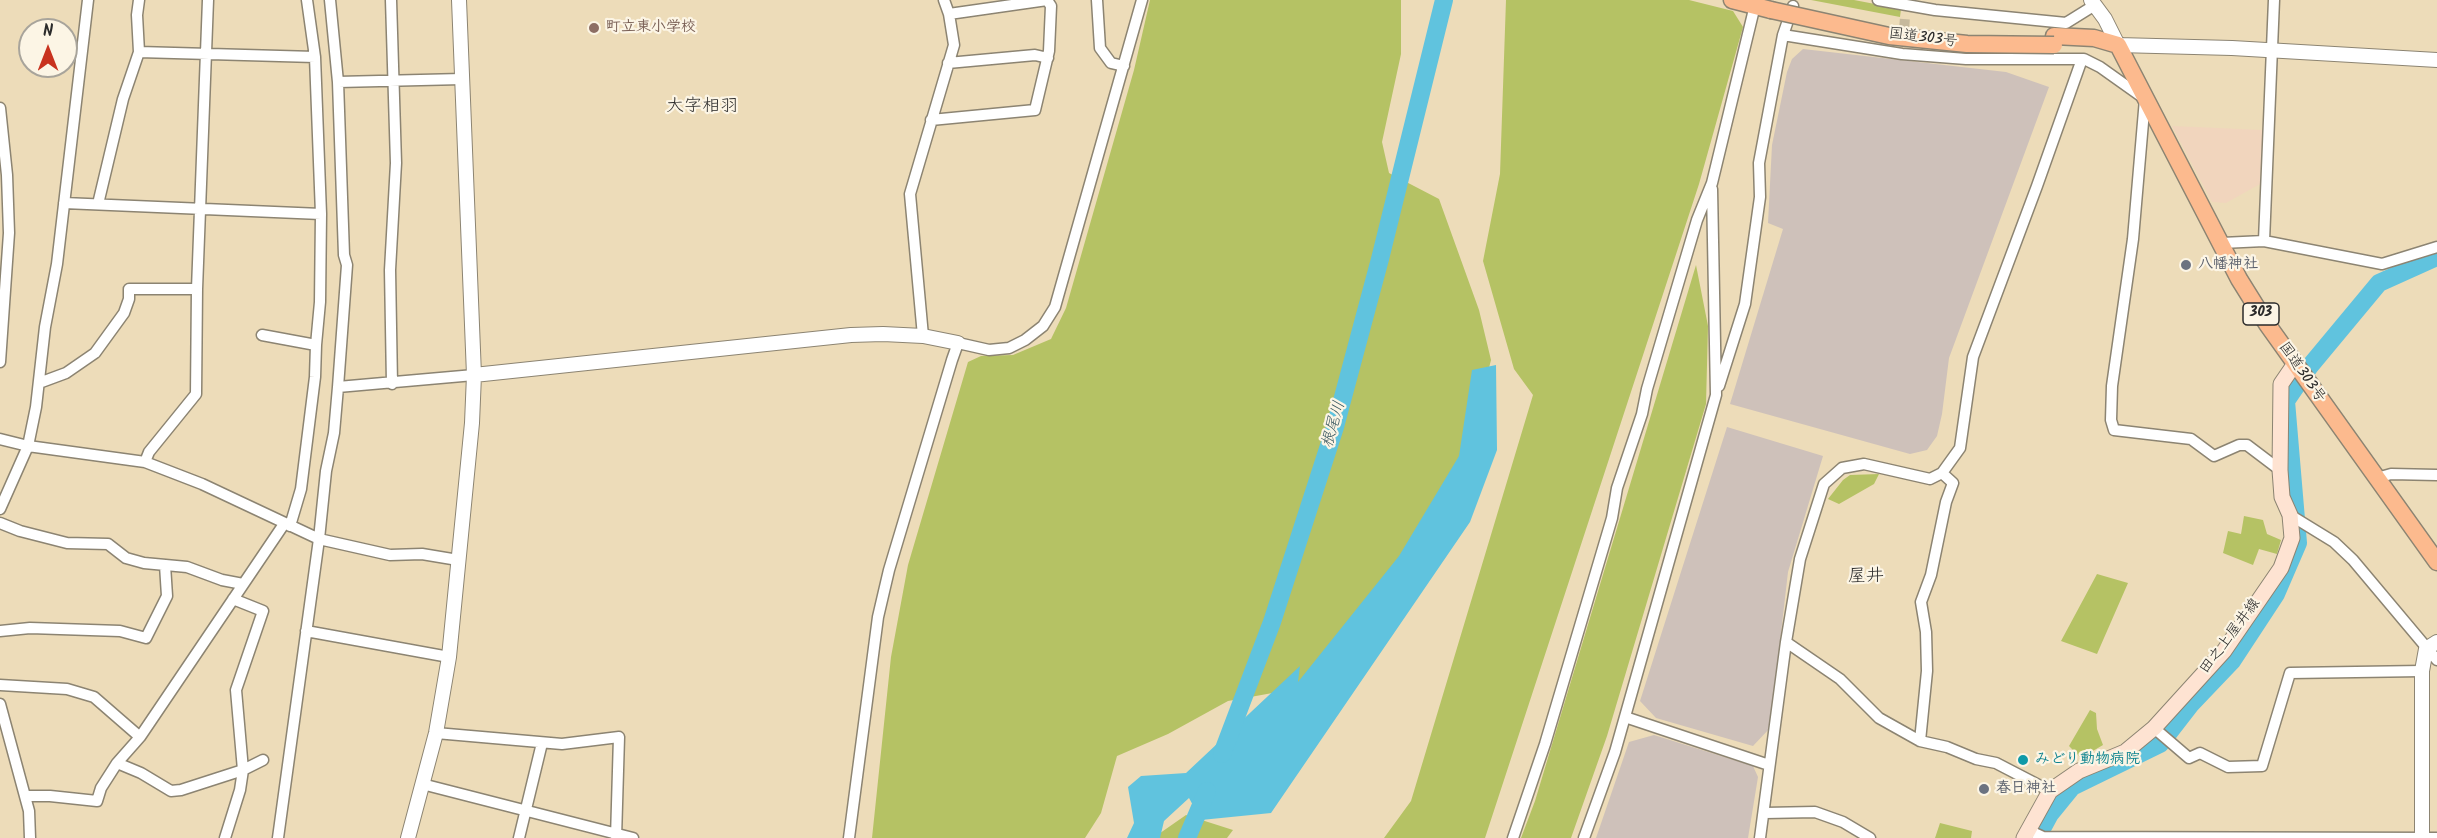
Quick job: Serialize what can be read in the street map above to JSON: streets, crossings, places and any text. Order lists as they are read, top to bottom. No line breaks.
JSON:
{"streets":{"highway":["国道303号","303"],"main road":["田之上屋井線"]},"crossings":[["国道303号","田之上屋井線"]],"districts":["大字相羽","屋井"],"water":["根尾川"],"places":["町立東小学校","八幡神社","みどり動物病院","春日神社"],"north":"top"}
